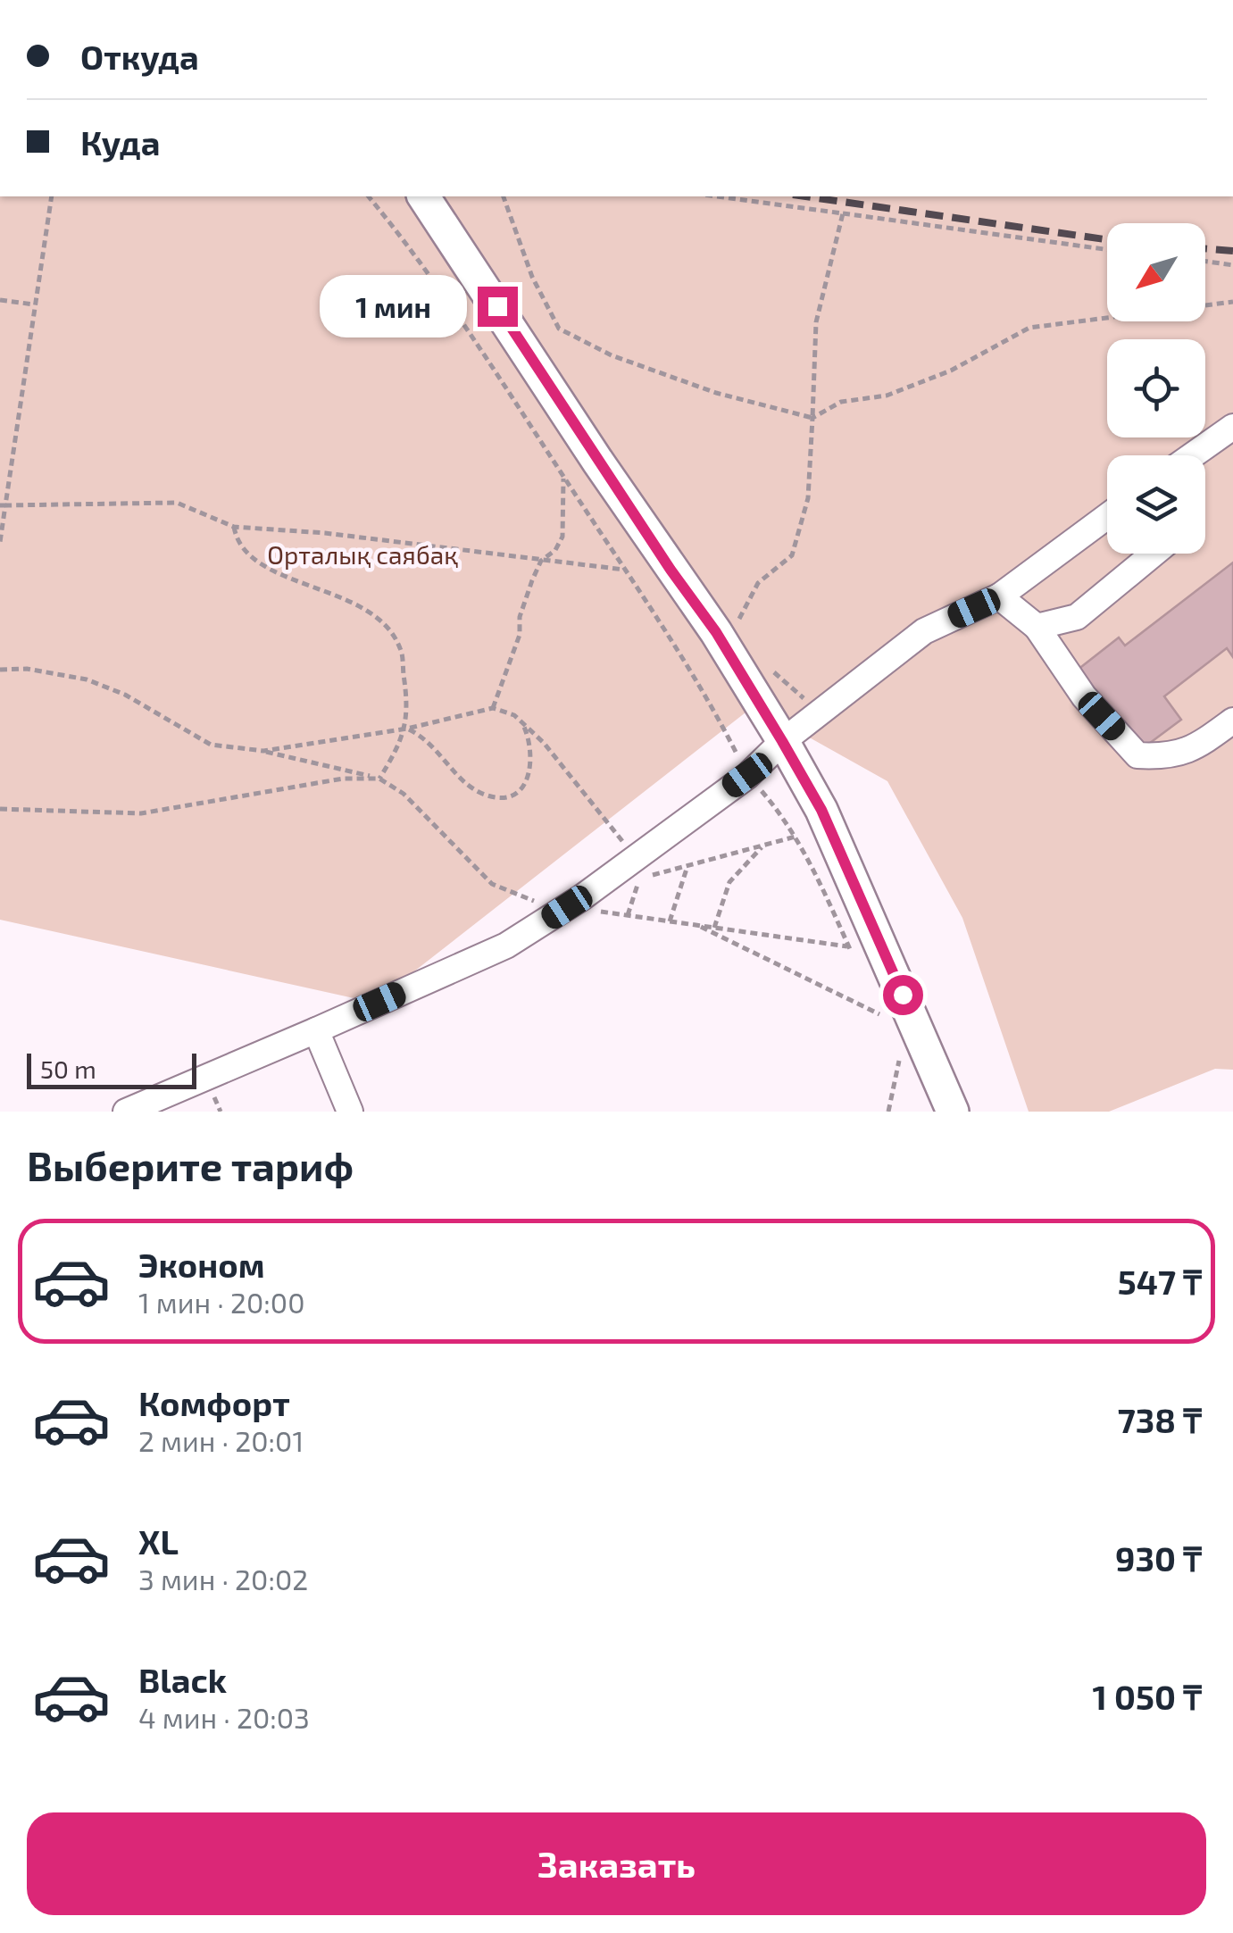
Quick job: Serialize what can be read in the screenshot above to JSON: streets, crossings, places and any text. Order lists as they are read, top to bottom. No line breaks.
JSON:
{"parks":["Орталық саябақ"],"scale_bar":"50 m","north":"bottom left","page":{"banner":["Откуда","Куда"],"bubble":"1 мин","scale":"50 m","heading":"Выберите тариф","list":[{"name":"Эконом","note":"1 мин · 20:00","value":"547 ₸"},{"name":"Комфорт","note":"2 мин · 20:01","value":"738 ₸"},{"name":"XL","note":"3 мин · 20:02","value":"930 ₸"},{"name":"Black","note":"4 мин · 20:03","value":"1 050 ₸"}],"buttons":"Заказать"}}
